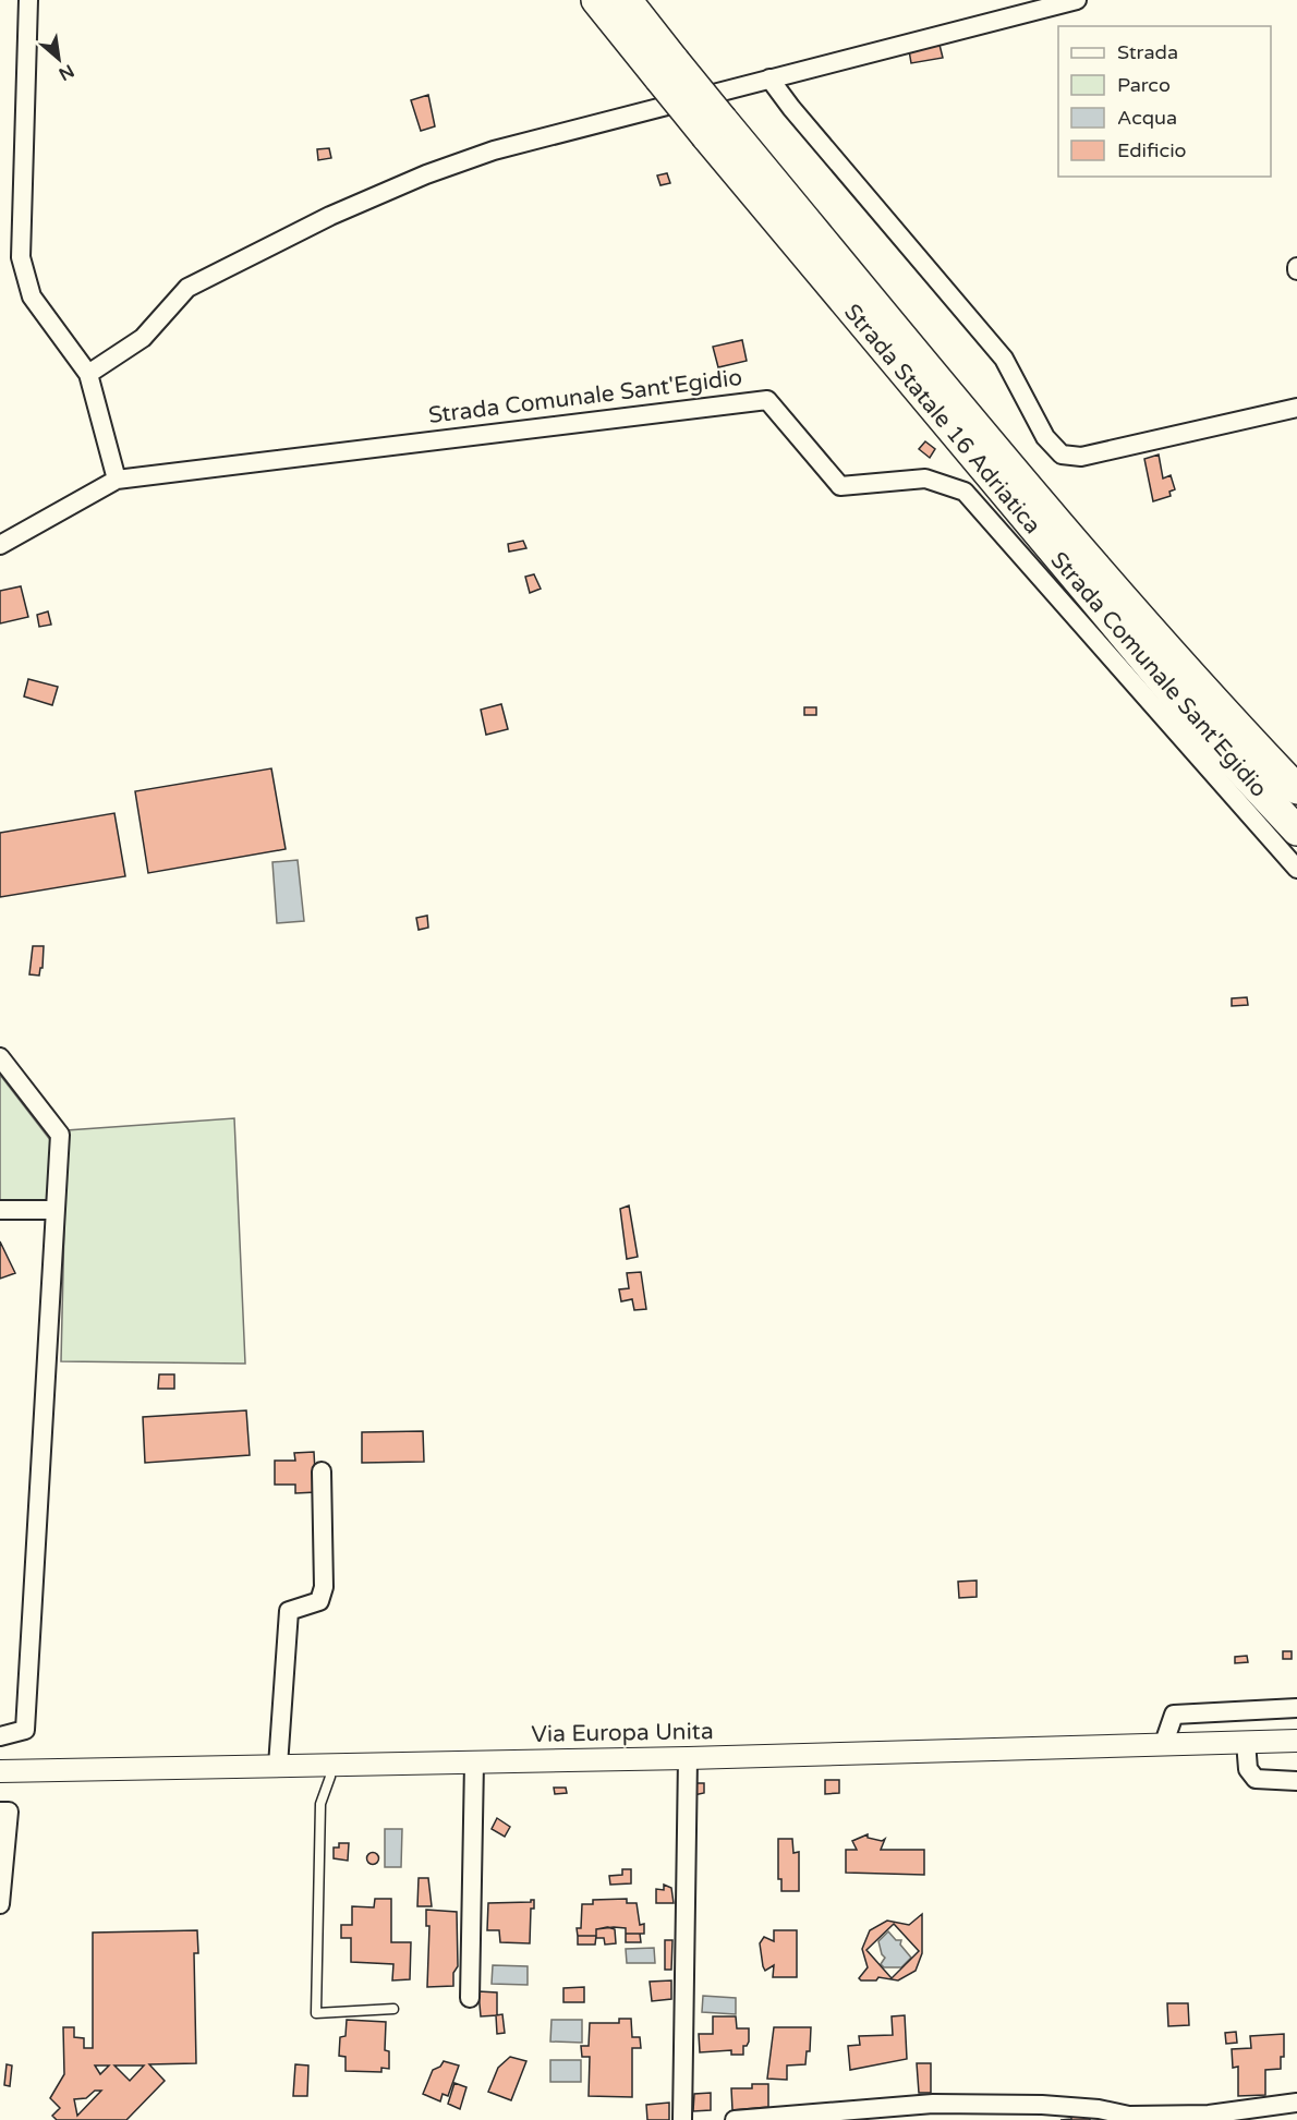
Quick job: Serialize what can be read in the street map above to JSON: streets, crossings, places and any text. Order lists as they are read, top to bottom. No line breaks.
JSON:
{"streets":{"highway":["Strada Statale 16 Adriatica"],"street":["Strada Comunale Sant'Egidio","Via Europa Unita"]},"legend":["Strada","Parco","Acqua","Edificio"],"north":"bottom right"}
